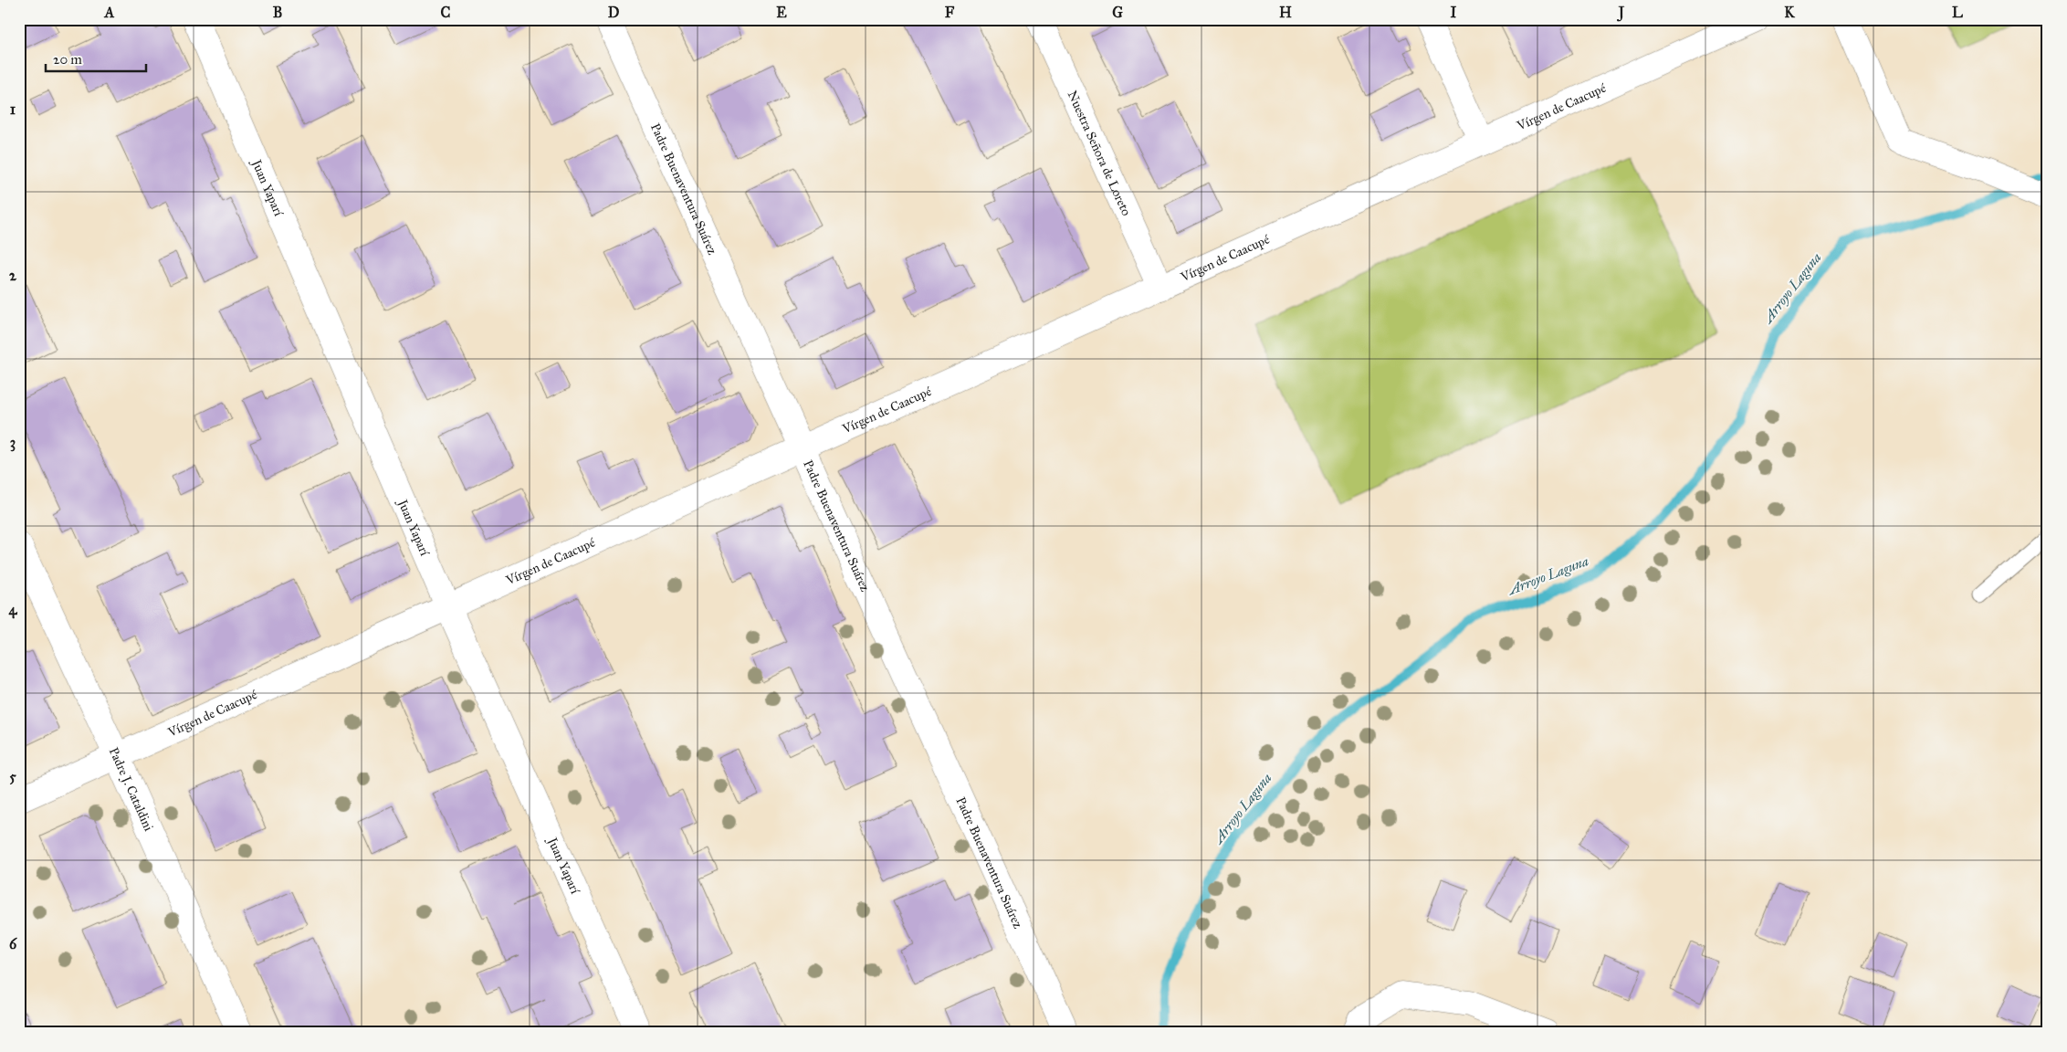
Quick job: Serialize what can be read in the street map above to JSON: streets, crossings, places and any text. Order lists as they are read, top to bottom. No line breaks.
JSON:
{"streets":{"street":["Vírgen de Caacupé","Nuestra Señora de Loreto","Juan Yaparí","Padre Buenaventura Suárez","Padre J. Cataldini"]},"crossings":[["Vírgen de Caacupé","Nuestra Señora de Loreto"],["Vírgen de Caacupé","Juan Yaparí"],["Vírgen de Caacupé","Padre Buenaventura Suárez"],["Vírgen de Caacupé","Padre J. Cataldini"]],"water":["Arroyo Laguna"],"scale_bar":"20 m","grid":{"columns":["A","B","C","D","E","F","G","H","I","J","K","L"],"rows":["1","2","3","4","5","6"]}}
